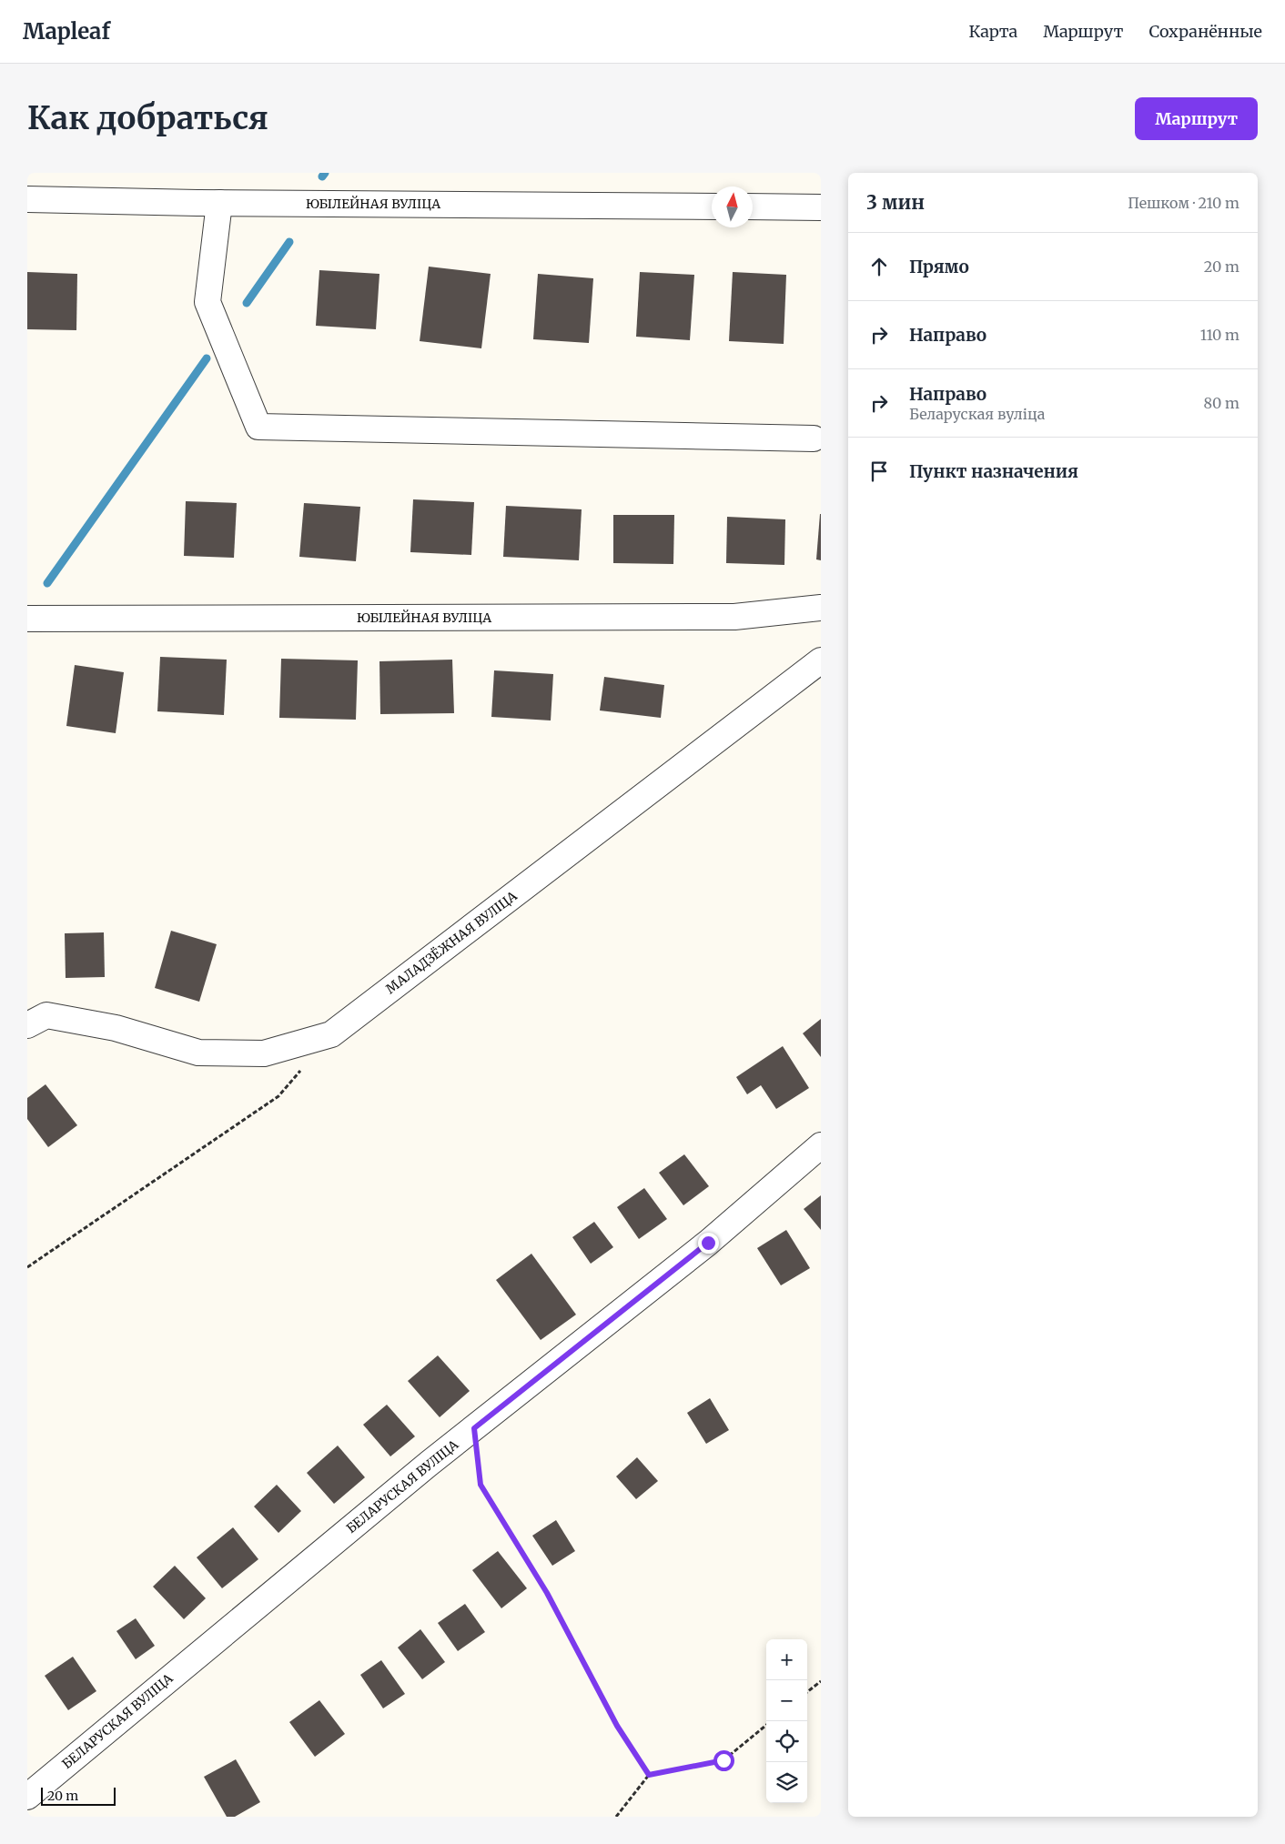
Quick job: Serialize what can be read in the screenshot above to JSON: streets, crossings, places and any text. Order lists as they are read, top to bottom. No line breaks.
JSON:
{"streets":{"street":["ЮБІЛЕЙНАЯ ВУЛІЦА","МАЛАДЗЁЖНАЯ ВУЛІЦА","БЕЛАРУСКАЯ ВУЛІЦА"]},"scale_bar":"20 m","north":"top","page":{"header":"Mapleaf","nav":["Карта","Маршрут","Сохранённые"],"buttons":"Маршрут","title":"Как добраться","heading":["3 мин","Пешком · 210 m"],"list":[["Прямо","20 m"],["Направо","110 m"],["Направо","Беларуская вуліца","80 m"],"Пункт назначения"],"map_buttons":["+","−"],"scale":"20 m"}}
